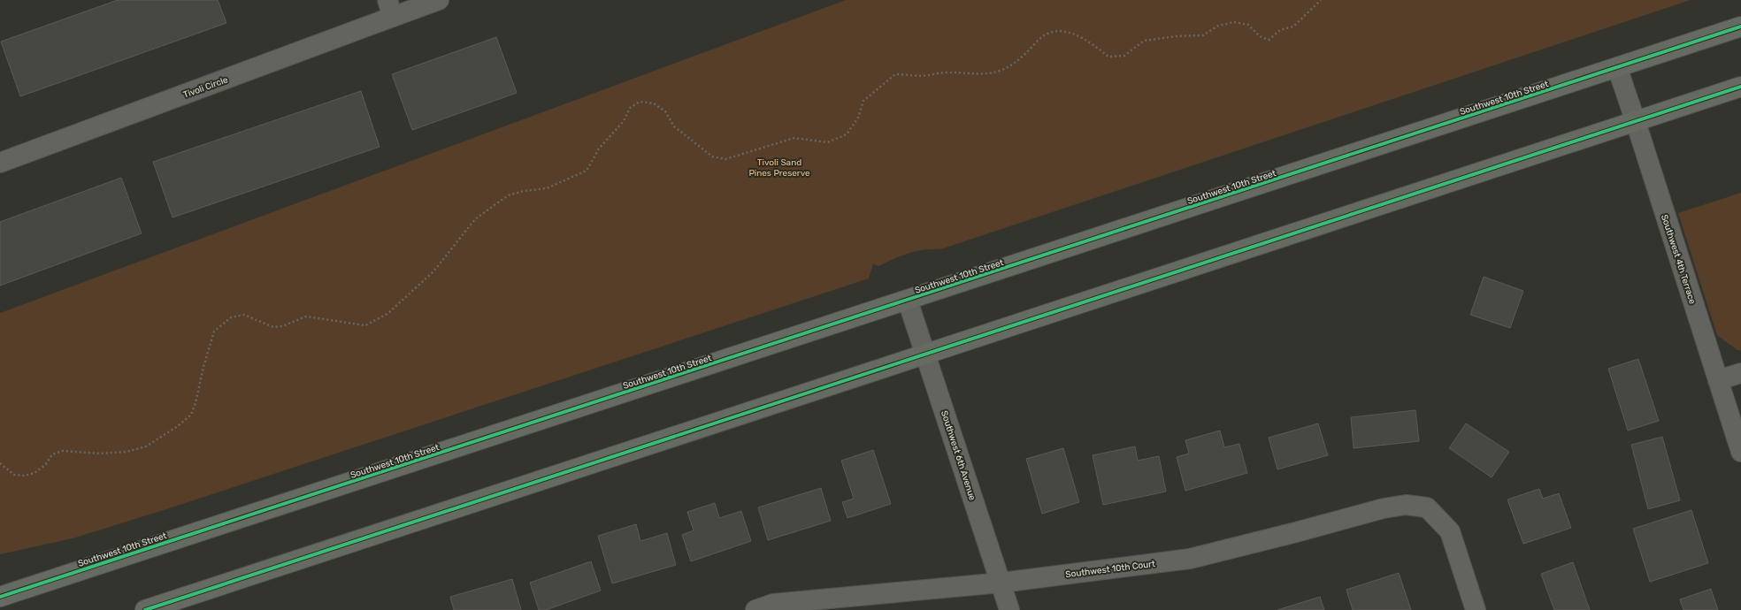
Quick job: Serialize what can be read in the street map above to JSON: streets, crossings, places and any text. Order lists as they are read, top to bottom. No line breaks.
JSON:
{"streets":{"main road":["Southwest 10th Street"],"street":["Tivoli Circle","Southwest 4th Terrace","Southwest 6th Avenue","Southwest 10th Court"]},"crossings":[["Southwest 10th Street","Southwest 4th Terrace"],["Southwest 10th Street","Southwest 6th Avenue"],["Southwest 6th Avenue","Southwest 10th Court"]],"parks":["Tivoli Sand Pines Preserve"]}
